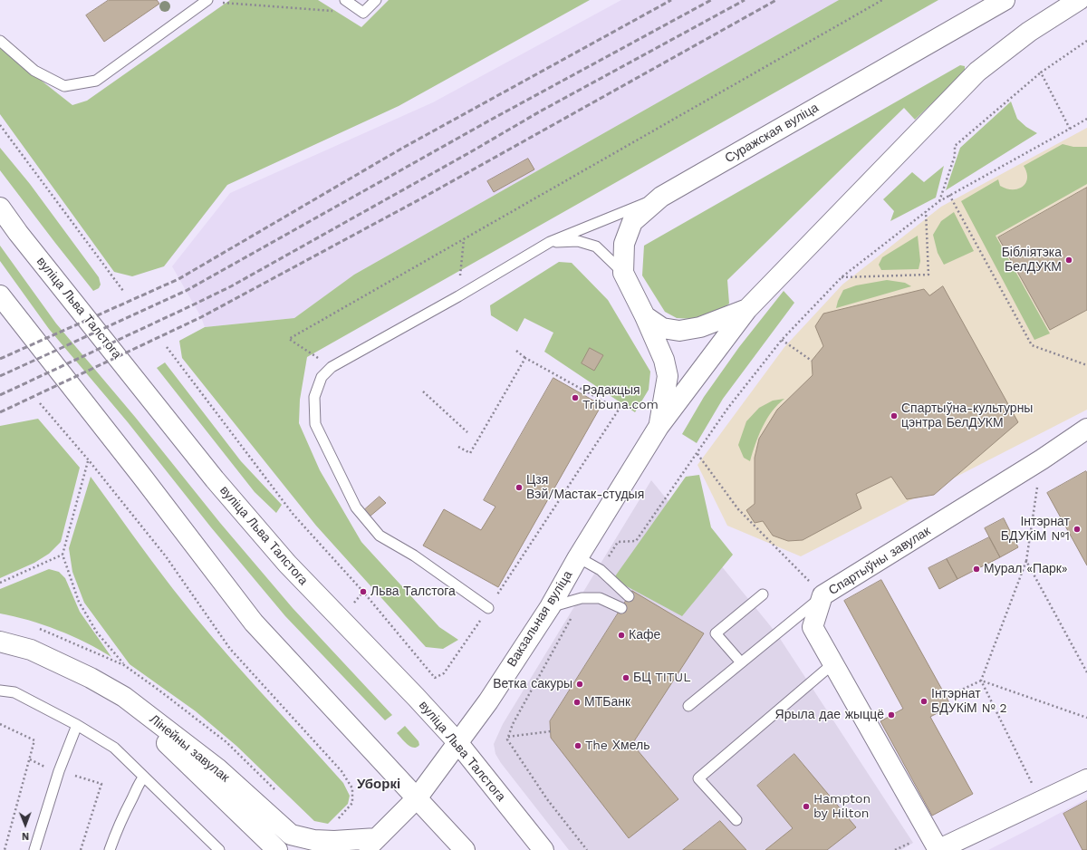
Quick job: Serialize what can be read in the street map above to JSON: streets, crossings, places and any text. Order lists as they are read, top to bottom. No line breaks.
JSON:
{"streets":{"main road":["Суражская вуліца","вуліца Льва Талстога","Спартыўны завулак","Вакзальная вуліца","Лінейны завулак"]},"crossings":[["Суражская вуліца","Вакзальная вуліца"],["вуліца Льва Талстога","Вакзальная вуліца"],["Вакзальная вуліца","Лінейны завулак"]],"districts":["Уборкі"],"places":["Бібліятэка БелДУКМ","Рэдакцыя Tribuna.com","Спартыўна-культурны цэнтра БелДУКМ","Цзя Вэй/Мастак-студыя","Інтэрнат БДУКіМ №1","Мурал «Парк»","Льва Талстога","Кафе","БЦ TITUL","Ветка сакуры","Інтэрнат БДУКіМ № 2","МТБанк","Ярыла дае жыццё","The Хмель","Hampton by Hilton"],"north":"bottom"}
